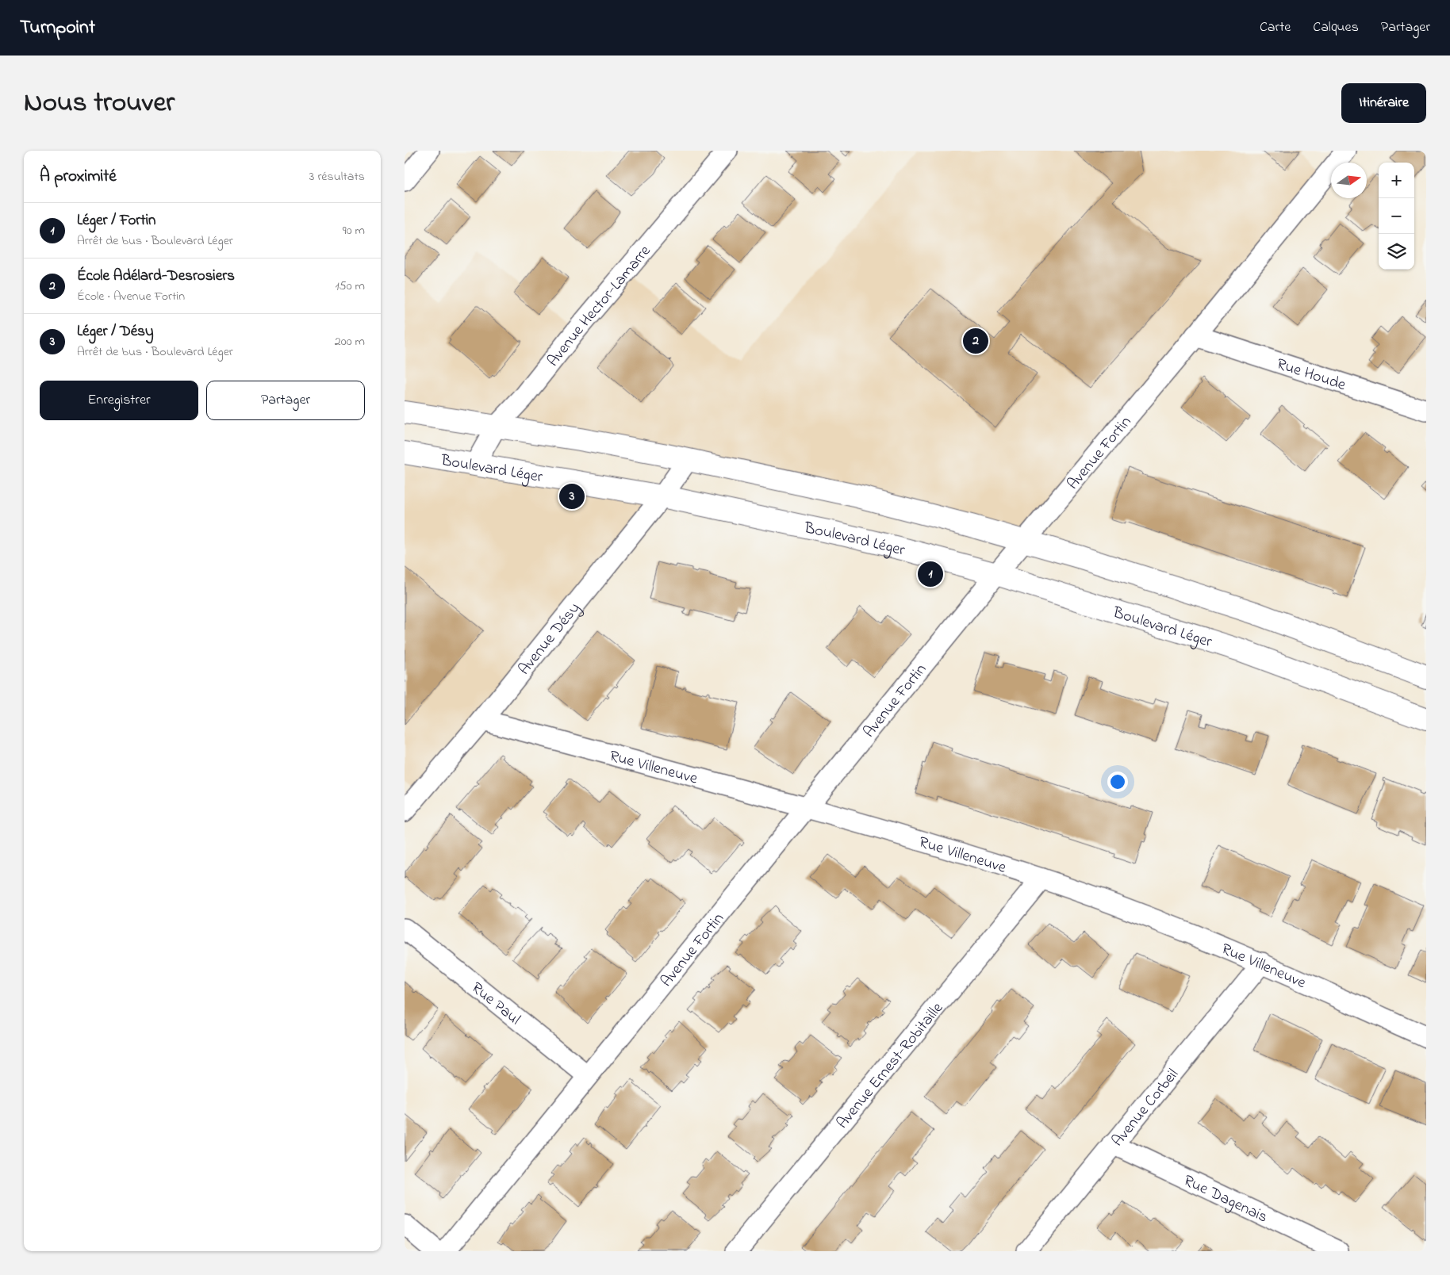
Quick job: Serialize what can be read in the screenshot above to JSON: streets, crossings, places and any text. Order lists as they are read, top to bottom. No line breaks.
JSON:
{"streets":{"main road":["Boulevard Léger"],"street":["Avenue Hector-Lamarre","Rue Houde","Avenue Fortin","Avenue Désy","Rue Villeneuve","Rue Paul","Avenue Ernest-Robitaille","Avenue Corbeil","Rue Dagenais"]},"crossings":[["Avenue Hector-Lamarre","Boulevard Léger"],["Rue Houde","Avenue Fortin"],["Avenue Fortin","Boulevard Léger"],["Avenue Fortin","Rue Villeneuve"],["Avenue Fortin","Rue Paul"],["Boulevard Léger","Avenue Désy"],["Avenue Désy","Rue Villeneuve"],["Rue Villeneuve","Avenue Ernest-Robitaille"],["Rue Villeneuve","Avenue Corbeil"],["Avenue Corbeil","Rue Dagenais"]],"north":"right","page":{"header":"Turnpoint","nav":["Carte","Calques","Partager"],"title":"Nous trouver","buttons":["Itinéraire",["Enregistrer","Partager"]],"heading":["À proximité","3 résultats"],"map_buttons":["+","−"],"list":[{"mark":"1","name":"Léger / Fortin","note":"Arrêt de bus · Boulevard Léger","value":"90 m"},{"mark":"2","name":"École Adélard-Desrosiers","note":"École · Avenue Fortin","value":"150 m"},{"mark":"3","name":"Léger / Désy","note":"Arrêt de bus · Boulevard Léger","value":"200 m"}],"pins":["2","3","1"]}}
